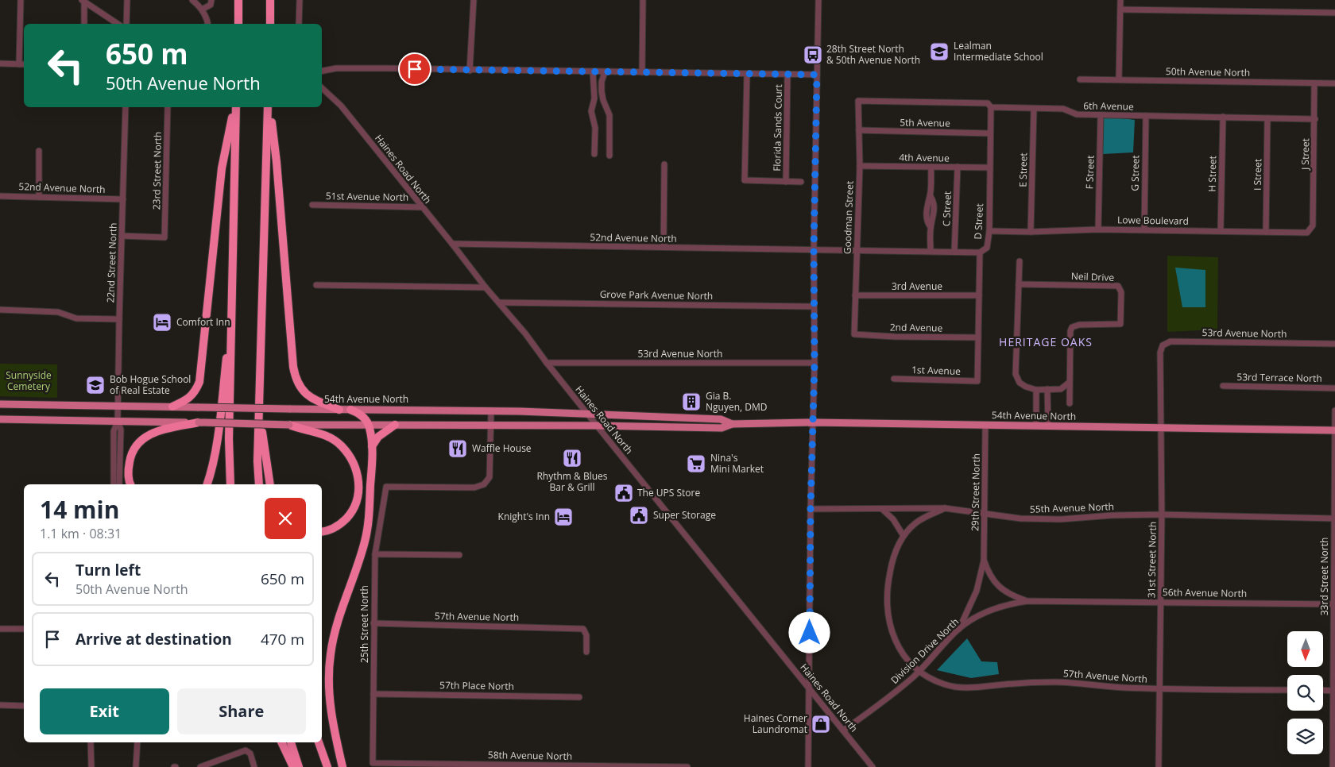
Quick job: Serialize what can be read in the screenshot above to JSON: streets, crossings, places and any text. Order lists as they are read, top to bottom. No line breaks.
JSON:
{"streets":{"main road":["54th Avenue North"],"street":["50th Avenue North","6th Avenue","5th Avenue","Florida Sands Court","J Street","4th Avenue","Haines Road North","E Street","23rd Street North","F Street","G Street","H Street","I Street","52nd Avenue North","51st Avenue North","C Street","Goodman Street","Lowe Boulevard","D Street","22nd Street North","Neil Drive","3rd Avenue","Grove Park Avenue North","2nd Avenue","53rd Avenue North","1st Avenue","53rd Terrace North","29th Street North","55th Avenue North","31st Street North","33rd Street North","56th Avenue North","57th Avenue North","25th Street North","Division Drive North","57th Place North","58th Avenue North"]},"crossings":[["50th Avenue North","J Street"],["6th Avenue","J Street"],["6th Avenue","E Street"],["6th Avenue","F Street"],["6th Avenue","G Street"],["6th Avenue","H Street"],["6th Avenue","I Street"],["6th Avenue","Goodman Street"],["6th Avenue","D Street"],["5th Avenue","Goodman Street"],["5th Avenue","D Street"],["J Street","Lowe Boulevard"],["4th Avenue","C Street"],["4th Avenue","Goodman Street"],["4th Avenue","D Street"],["Haines Road North","52nd Avenue North"],["Haines Road North","51st Avenue North"],["Haines Road North","Grove Park Avenue North"],["Haines Road North","53rd Avenue North"],["Haines Road North","54th Avenue North"],["Haines Road North","Division Drive North"],["E Street","Lowe Boulevard"],["23rd Street North","22nd Street North"],["F Street","Lowe Boulevard"],["G Street","Lowe Boulevard"],["H Street","Lowe Boulevard"],["I Street","Lowe Boulevard"],["52nd Avenue North","22nd Street North"],["Goodman Street","3rd Avenue"],["Goodman Street","2nd Avenue"],["Lowe Boulevard","D Street"],["D Street","3rd Avenue"],["D Street","2nd Avenue"],["D Street","1st Avenue"],["22nd Street North","54th Avenue North"],["53rd Avenue North","31st Street North"],["54th Avenue North","29th Street North"],["54th Avenue North","31st Street North"],["54th Avenue North","33rd Street North"],["54th Avenue North","25th Street North"],["29th Street North","55th Avenue North"],["29th Street North","56th Avenue North"],["29th Street North","Division Drive North"],["55th Avenue North","31st Street North"],["55th Avenue North","33rd Street North"],["55th Avenue North","57th Avenue North"],["31st Street North","56th Avenue North"],["31st Street North","57th Avenue North"],["33rd Street North","56th Avenue North"],["56th Avenue North","Division Drive North"],["57th Avenue North","25th Street North"],["57th Avenue North","Division Drive North"],["25th Street North","57th Place North"],["25th Street North","58th Avenue North"]],"districts":["HERITAGE OAKS"],"parks":["Sunnyside Cemetery"],"places":{"school or university":["Lealman Intermediate School","Bob Hogue School of Real Estate"],"bus stop":["28th Street North & 50th Avenue North"],"hotel":["Comfort Inn","Knight's Inn"],"building":["Gia B. Nguyen, DMD"],"restaurant":["Waffle House","Rhythm & Blues Bar & Grill"],"supermarket":["Nina's Mini Market"],"public building":["The UPS Store","Super Storage"],"shop":["Haines Corner Laundromat"]},"north":"bottom","page":{"turn":["650 m","50th Avenue North"],"heading":["14 min","1.1 km · 08:31"],"list":[{"name":"Turn left","note":"50th Avenue North","value":"650 m"},{"name":"Arrive at destination","value":"470 m"}],"buttons":["Exit","Share"]}}
